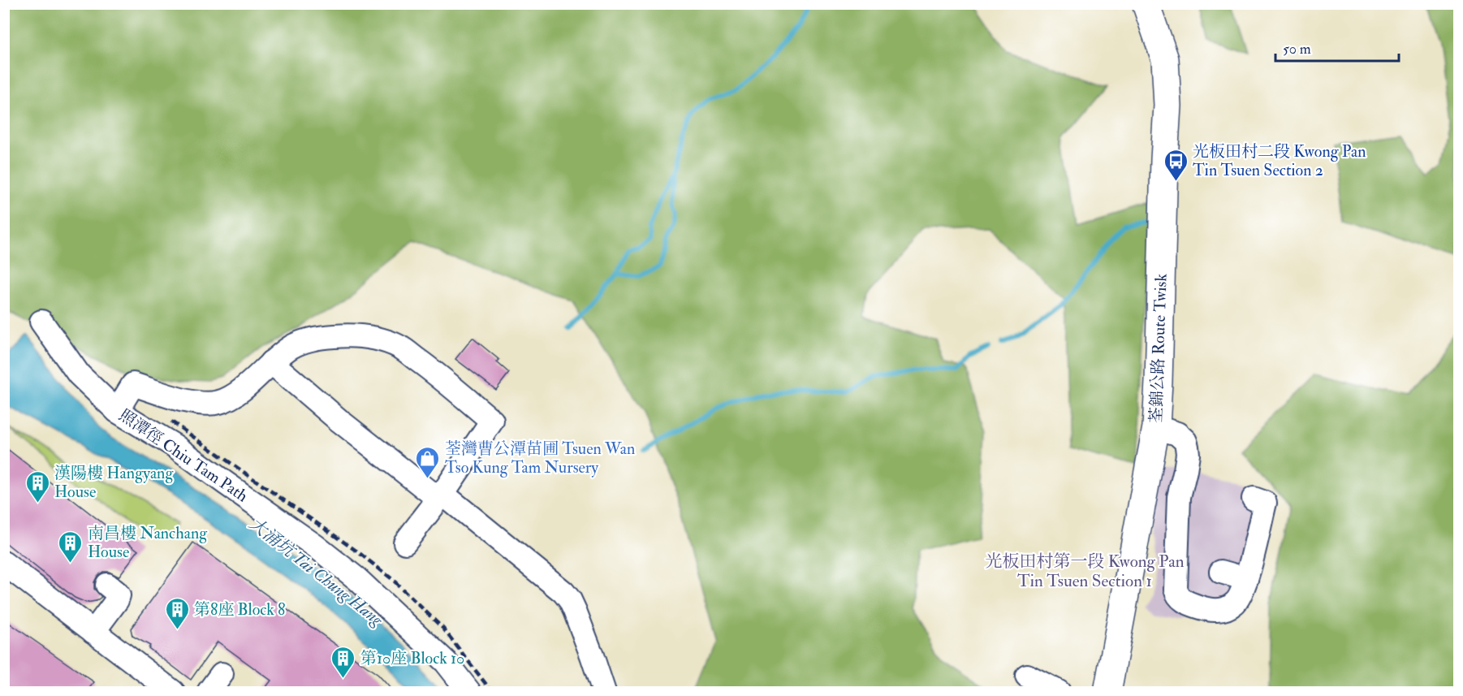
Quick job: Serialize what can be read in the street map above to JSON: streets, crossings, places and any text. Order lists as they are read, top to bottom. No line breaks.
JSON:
{"streets":{"main road":["荃錦公路 Route Twisk"],"street":["照潭徑 Chiu Tam Path"]},"districts":["光板田村第一段 Kwong Pan Tin Tsuen Section 1"],"water":["大涌坑 Tai Chung Hang"],"places":{"bus stop":["光板田村二段 Kwong Pan Tin Tsuen Section 2"],"shop":["荃灣曹公潭苗圃 Tsuen Wan Tso Kung Tam Nursery"],"building":["漢陽樓 Hangyang House","南昌樓 Nanchang House","第8座 Block 8","第10座 Block 10"]},"scale_bar":"50 m"}
